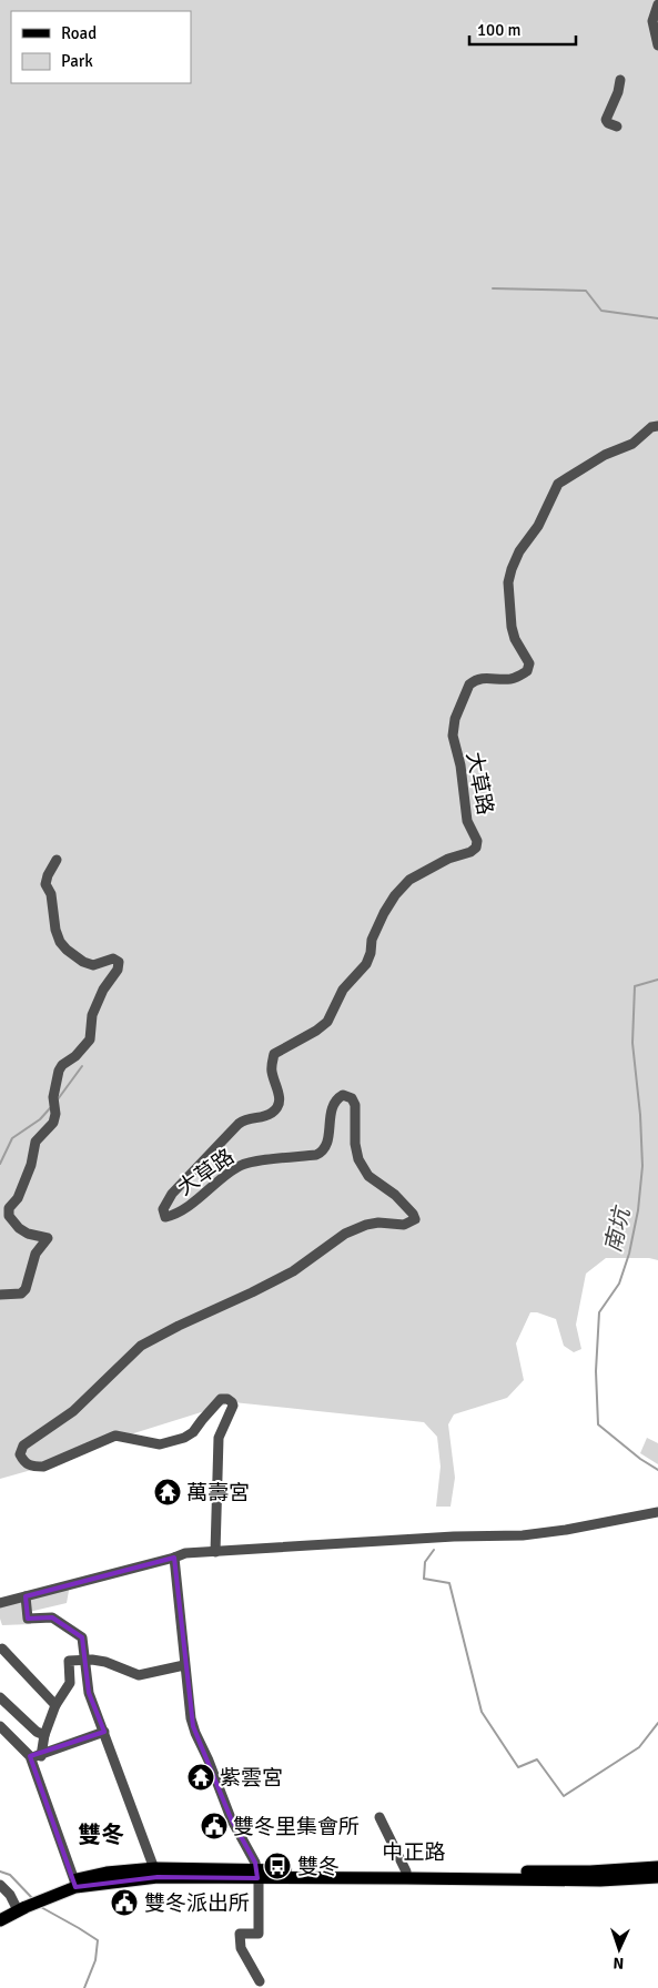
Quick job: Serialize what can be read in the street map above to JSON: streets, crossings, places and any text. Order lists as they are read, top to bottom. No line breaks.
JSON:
{"streets":{"main road":["中正路"],"street":["大草路"]},"districts":["雙冬"],"water":["南坑"],"places":{"temple":["萬壽宮","紫雲宮"],"public building":["雙冬里集會所","雙冬派出所"],"bus stop":["雙冬"]},"legend":["Road","Park"],"scale_bar":"100 m","north":"bottom"}
